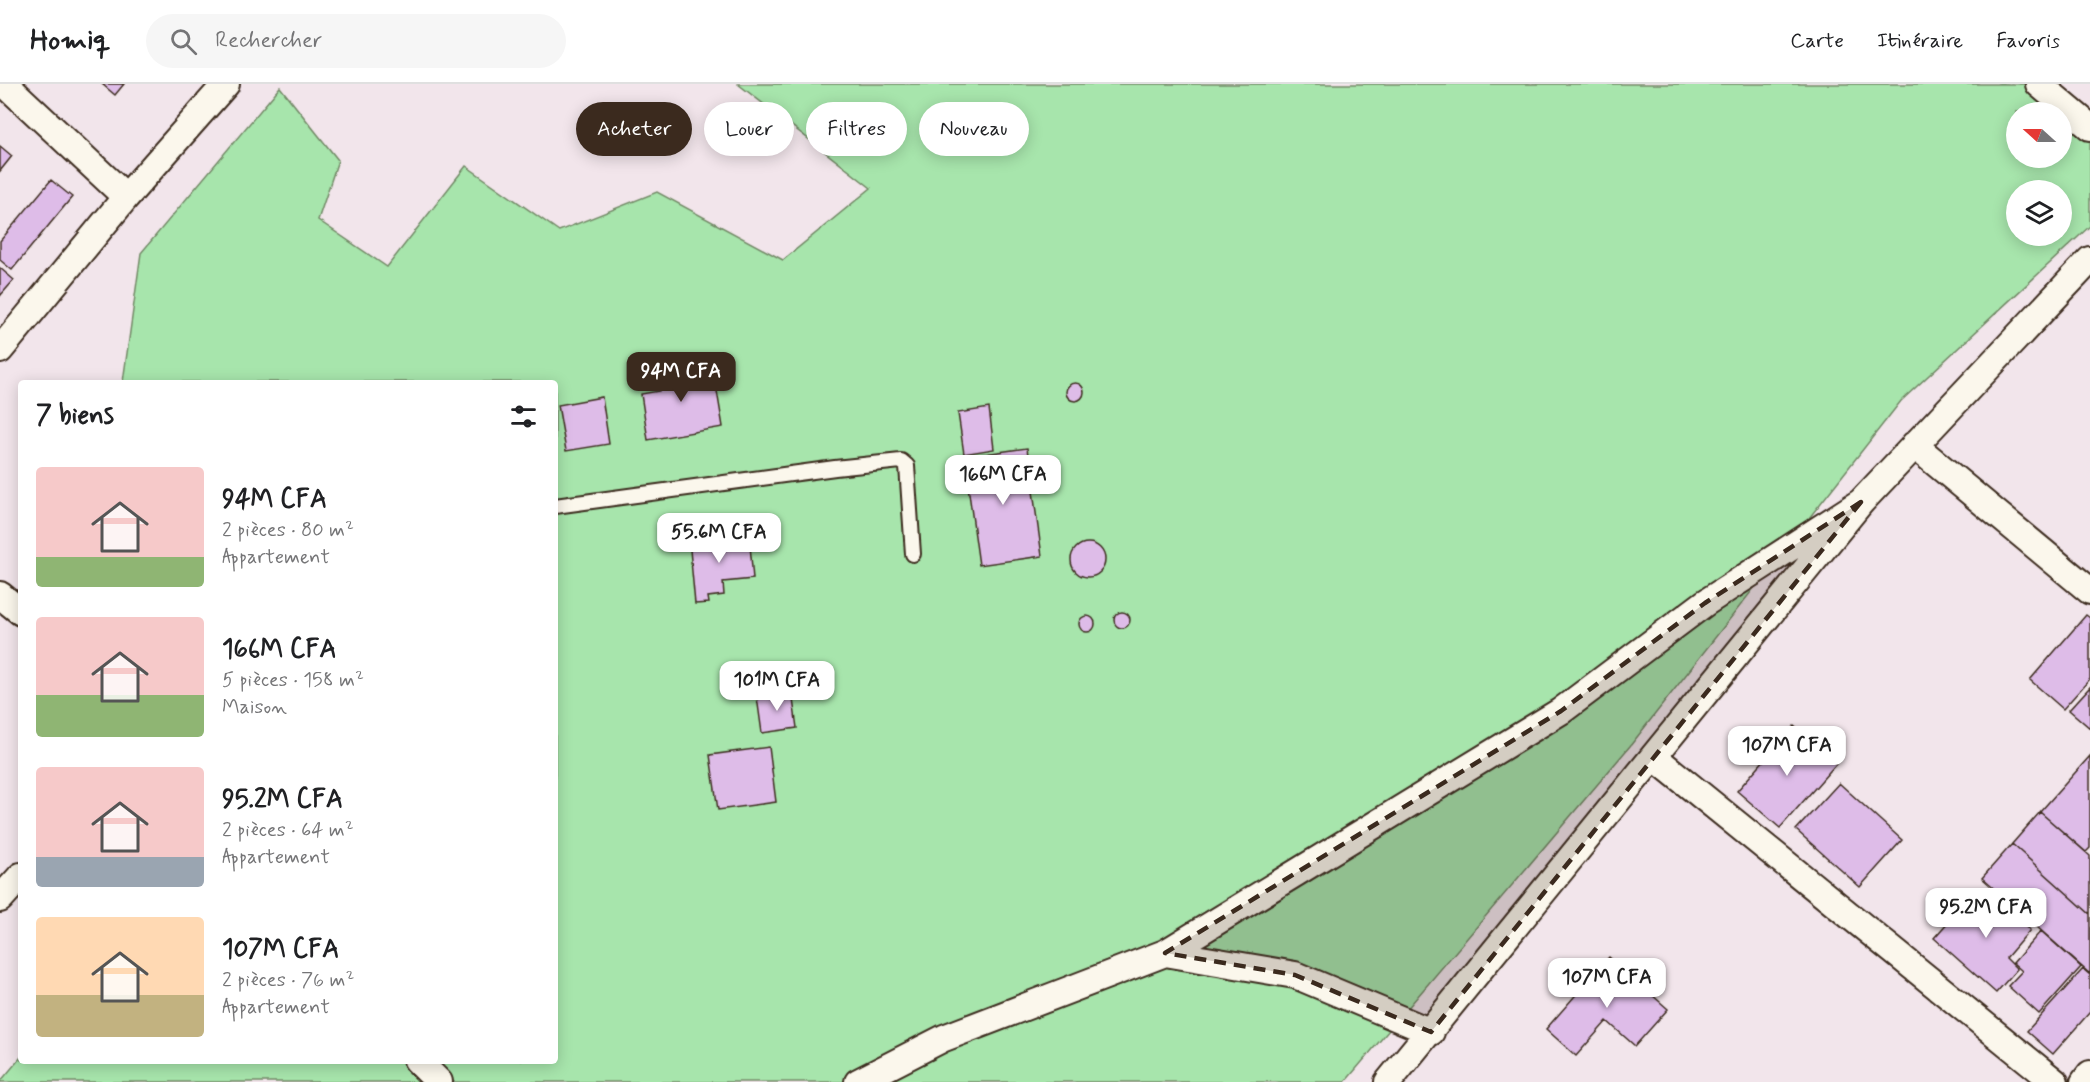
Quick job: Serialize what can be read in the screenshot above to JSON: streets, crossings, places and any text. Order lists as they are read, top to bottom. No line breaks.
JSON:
{"north":"left","page":{"header":"Homiq","search":"Rechercher","nav":["Carte","Itinéraire","Favoris"],"chip":["Acheter","Louer","Filtres","Nouveau"],"price":["94M CFA","166M CFA","55.6M CFA","101M CFA","107M CFA","95.2M CFA","107M CFA"],"heading":"7 biens","list":[{"name":"94M CFA","note":"2 pièces · 80 m² · Appartement"},{"name":"166M CFA","note":"5 pièces · 158 m² · Maison"},{"name":"95.2M CFA","note":"2 pièces · 64 m² · Appartement"},{"name":"107M CFA","note":"2 pièces · 76 m² · Appartement"}]}}
